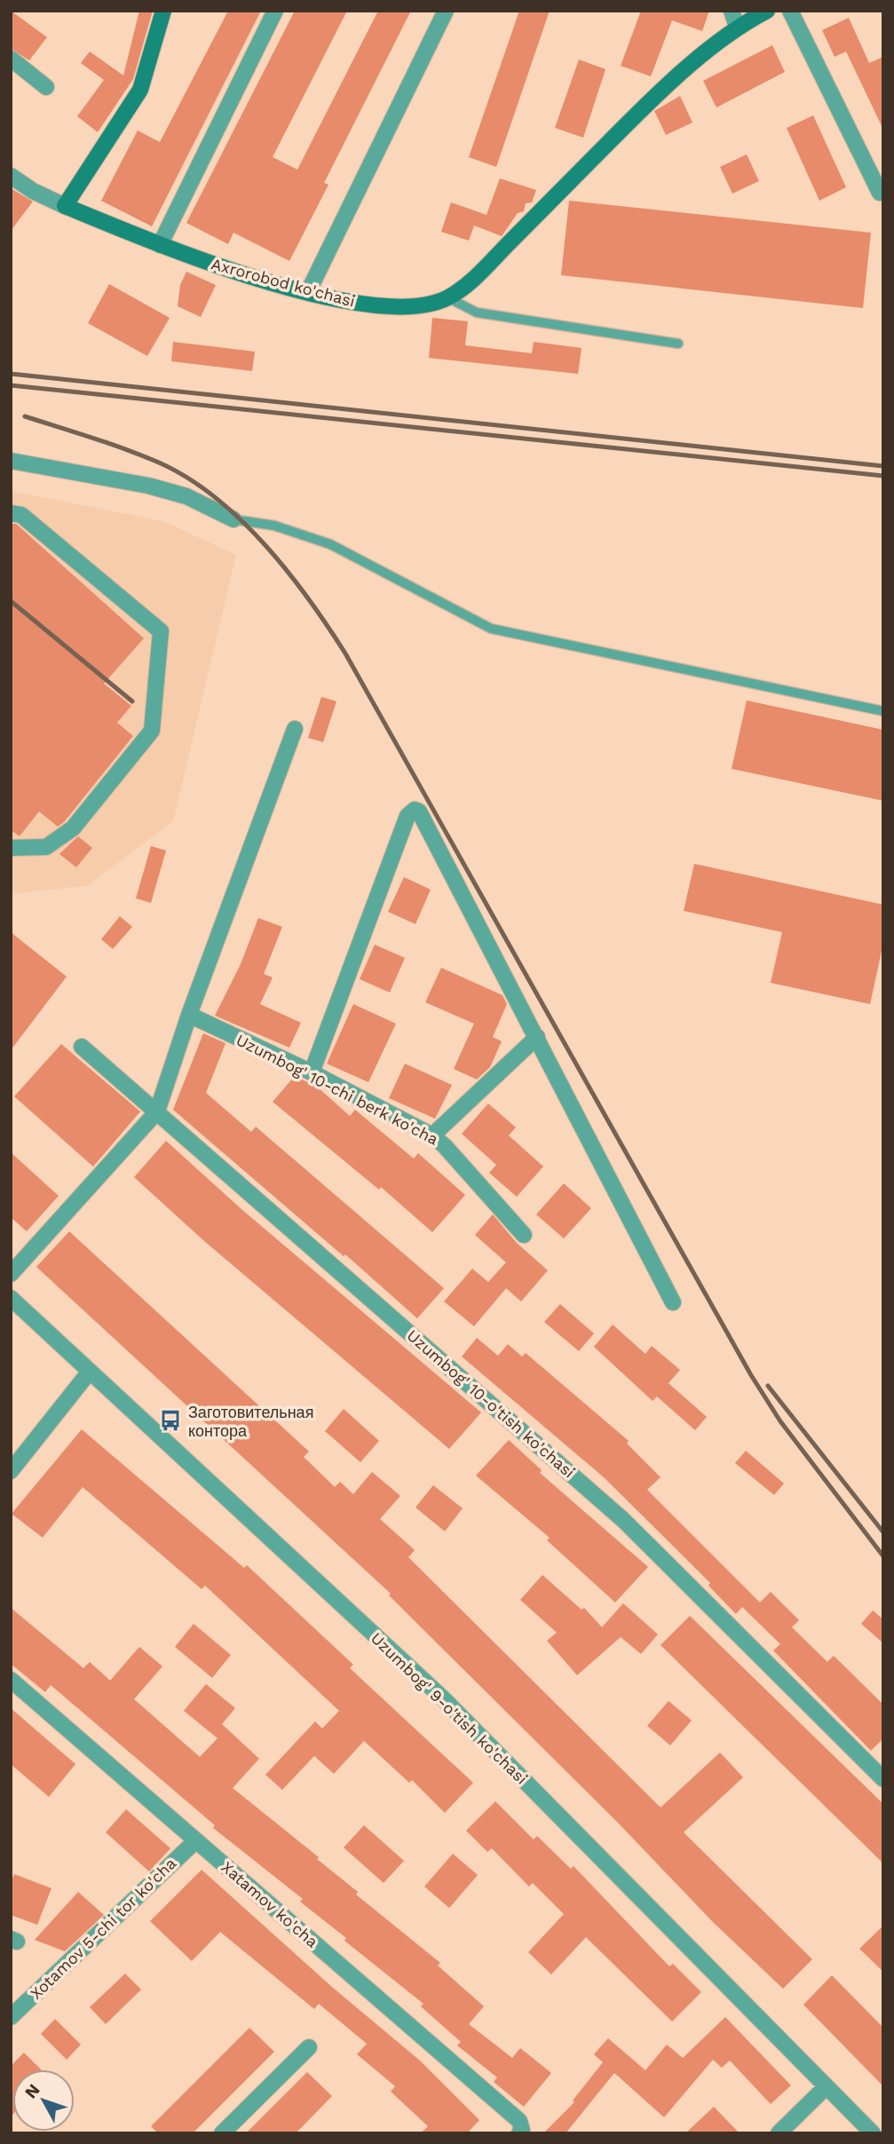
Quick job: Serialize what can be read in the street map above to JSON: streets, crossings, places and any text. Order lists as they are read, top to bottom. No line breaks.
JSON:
{"streets":{"street":["Axrorobod ko'chasi","Uzumbog' 10-chi berk ko'cha","Uzumbog' 10-o'tish ko'chasi","Uzumbog' 9-o'tish ko'chasi","Xatamov ko'cha","Xotamov 5-chi tor ko'cha"]},"crossings":[["Xatamov ko'cha","Xotamov 5-chi tor ko'cha"]],"places":{"bus stop":["Заготовительная контора"]},"north":"top left"}
